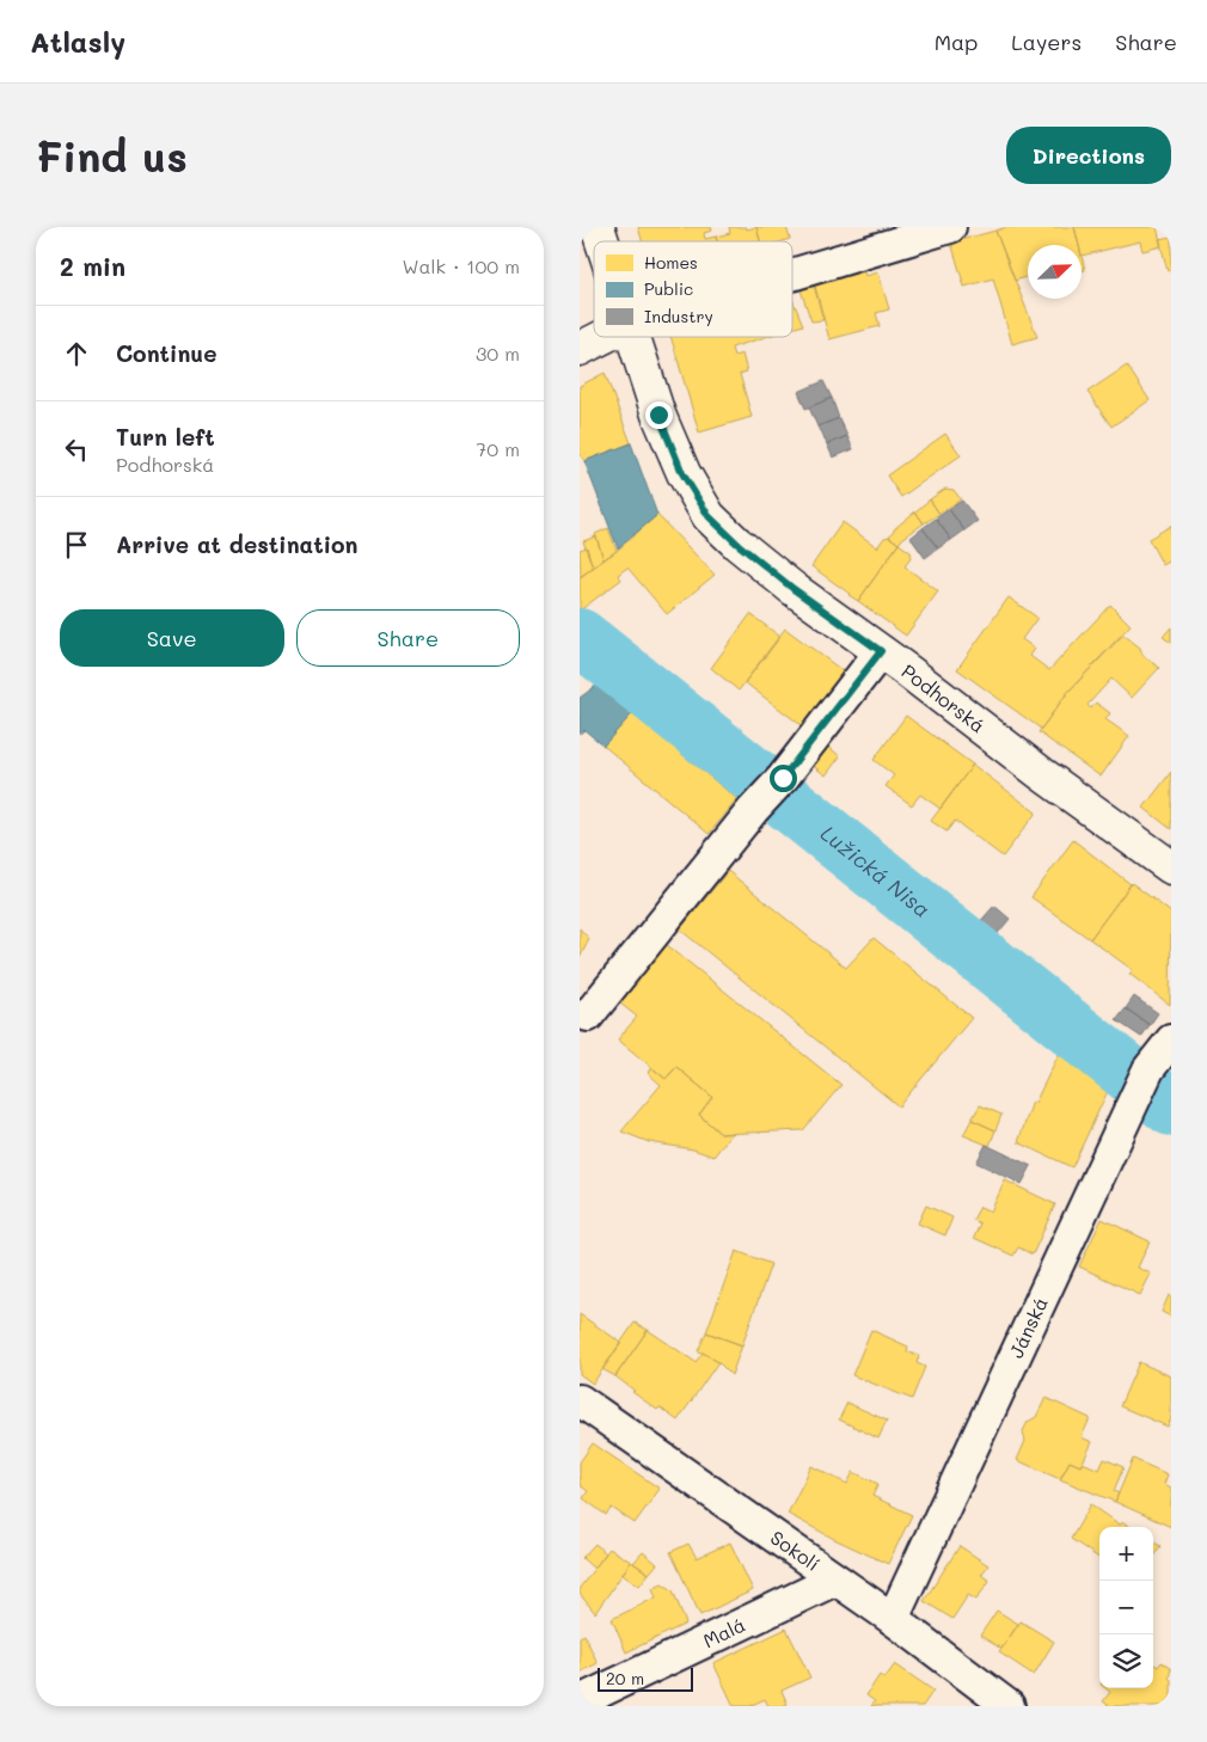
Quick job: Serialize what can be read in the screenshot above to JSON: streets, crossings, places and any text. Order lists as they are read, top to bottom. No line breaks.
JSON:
{"streets":{"main road":["Podhorská"],"street":["Jánská","Sokolí","Malá"]},"crossings":[["Jánská","Sokolí"],["Sokolí","Malá"]],"water":["Lužická Nisa"],"legend":["Homes","Public","Industry"],"scale_bar":"20 m","north":"top right","page":{"header":"Atlasly","nav":["Map","Layers","Share"],"buttons":["Directions",["Save","Share"]],"title":"Find us","heading":["2 min","Walk · 100 m"],"list":[["Continue","30 m"],["Turn left","Podhorská","70 m"],"Arrive at destination"],"map_buttons":["+","−"],"scale":"20 m"}}
